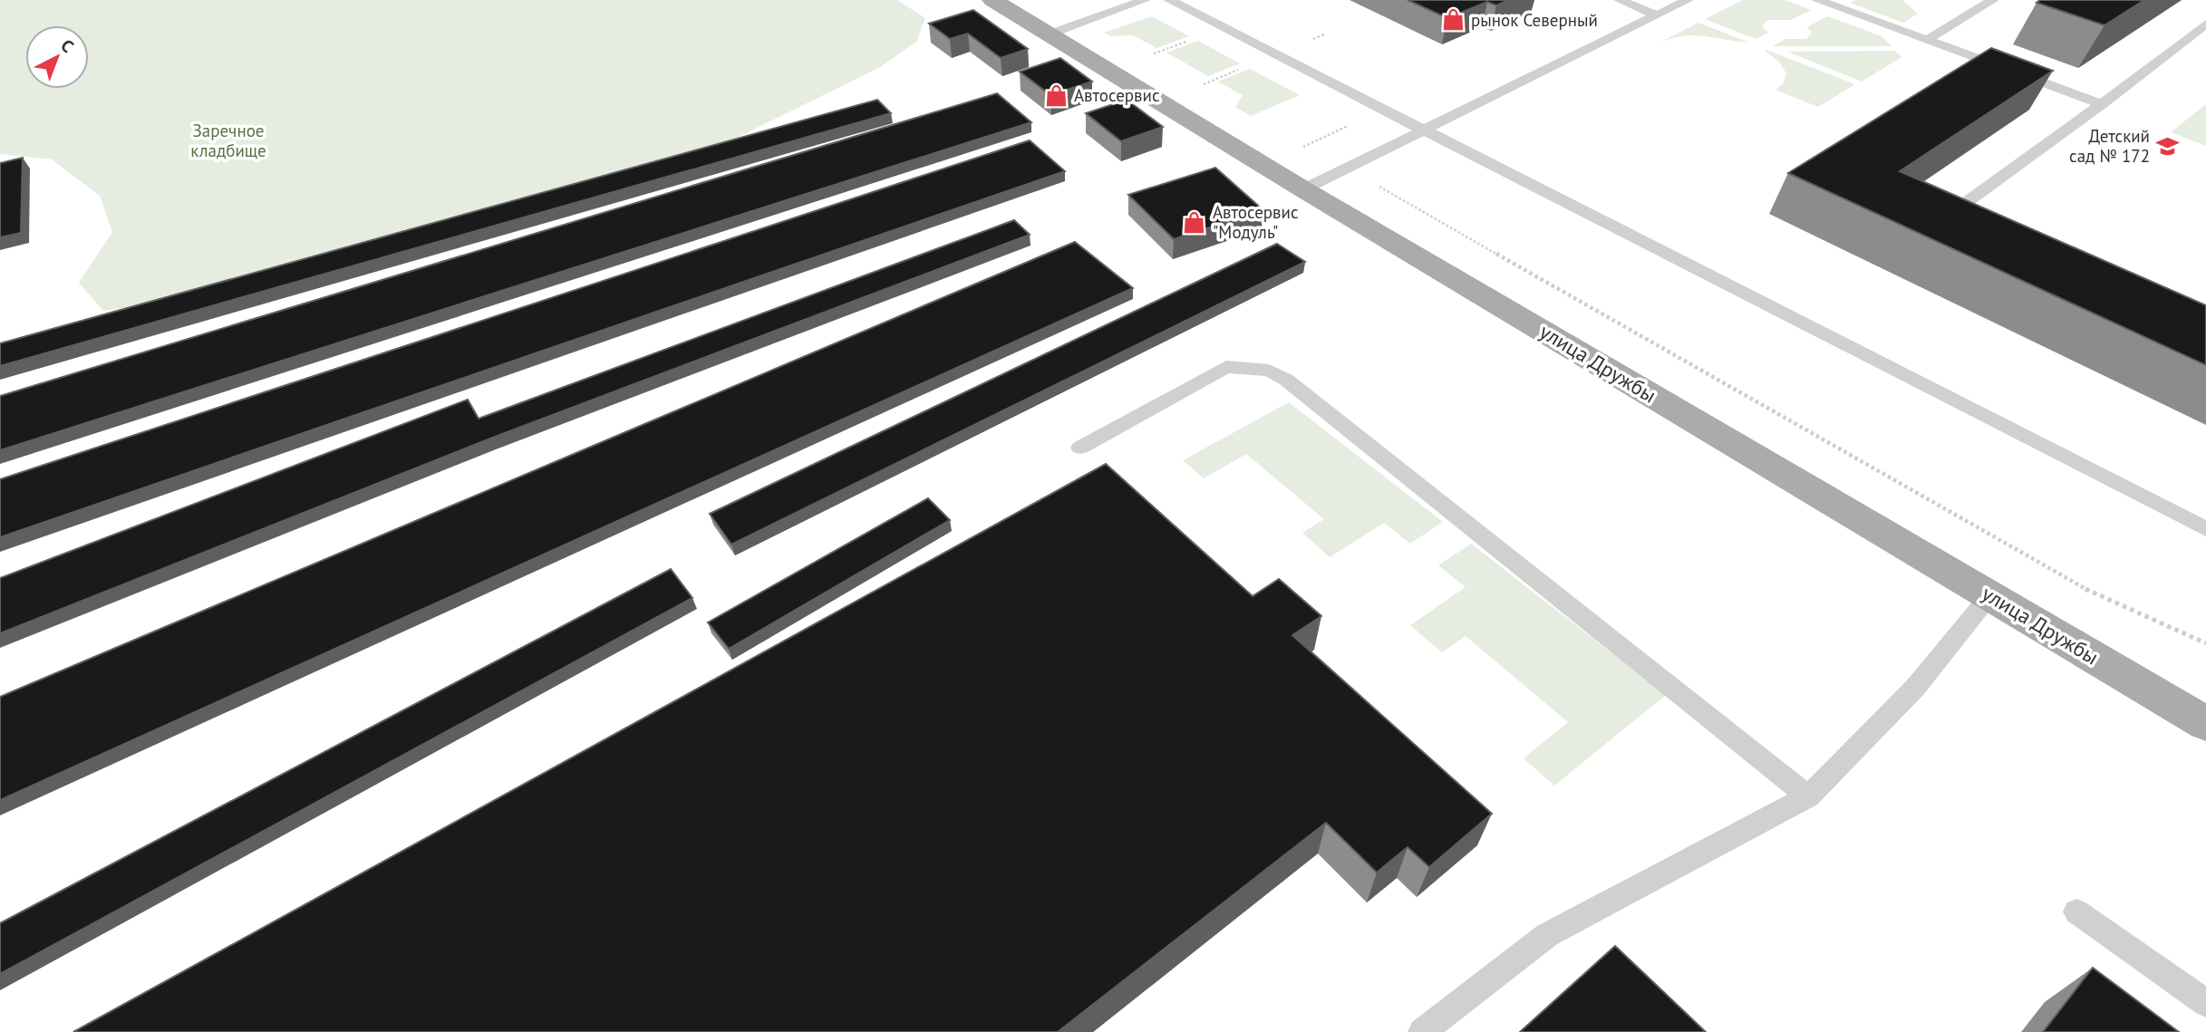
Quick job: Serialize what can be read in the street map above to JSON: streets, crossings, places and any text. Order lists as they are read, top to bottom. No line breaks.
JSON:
{"streets":{"main road":["улица Дружбы"]},"parks":["Заречное кладбище"],"places":{"shop":["рынок Северный","Автосервис","Автосервис \"Модуль\""],"school or university":["Детский сад № 172"]},"north":"top right"}
